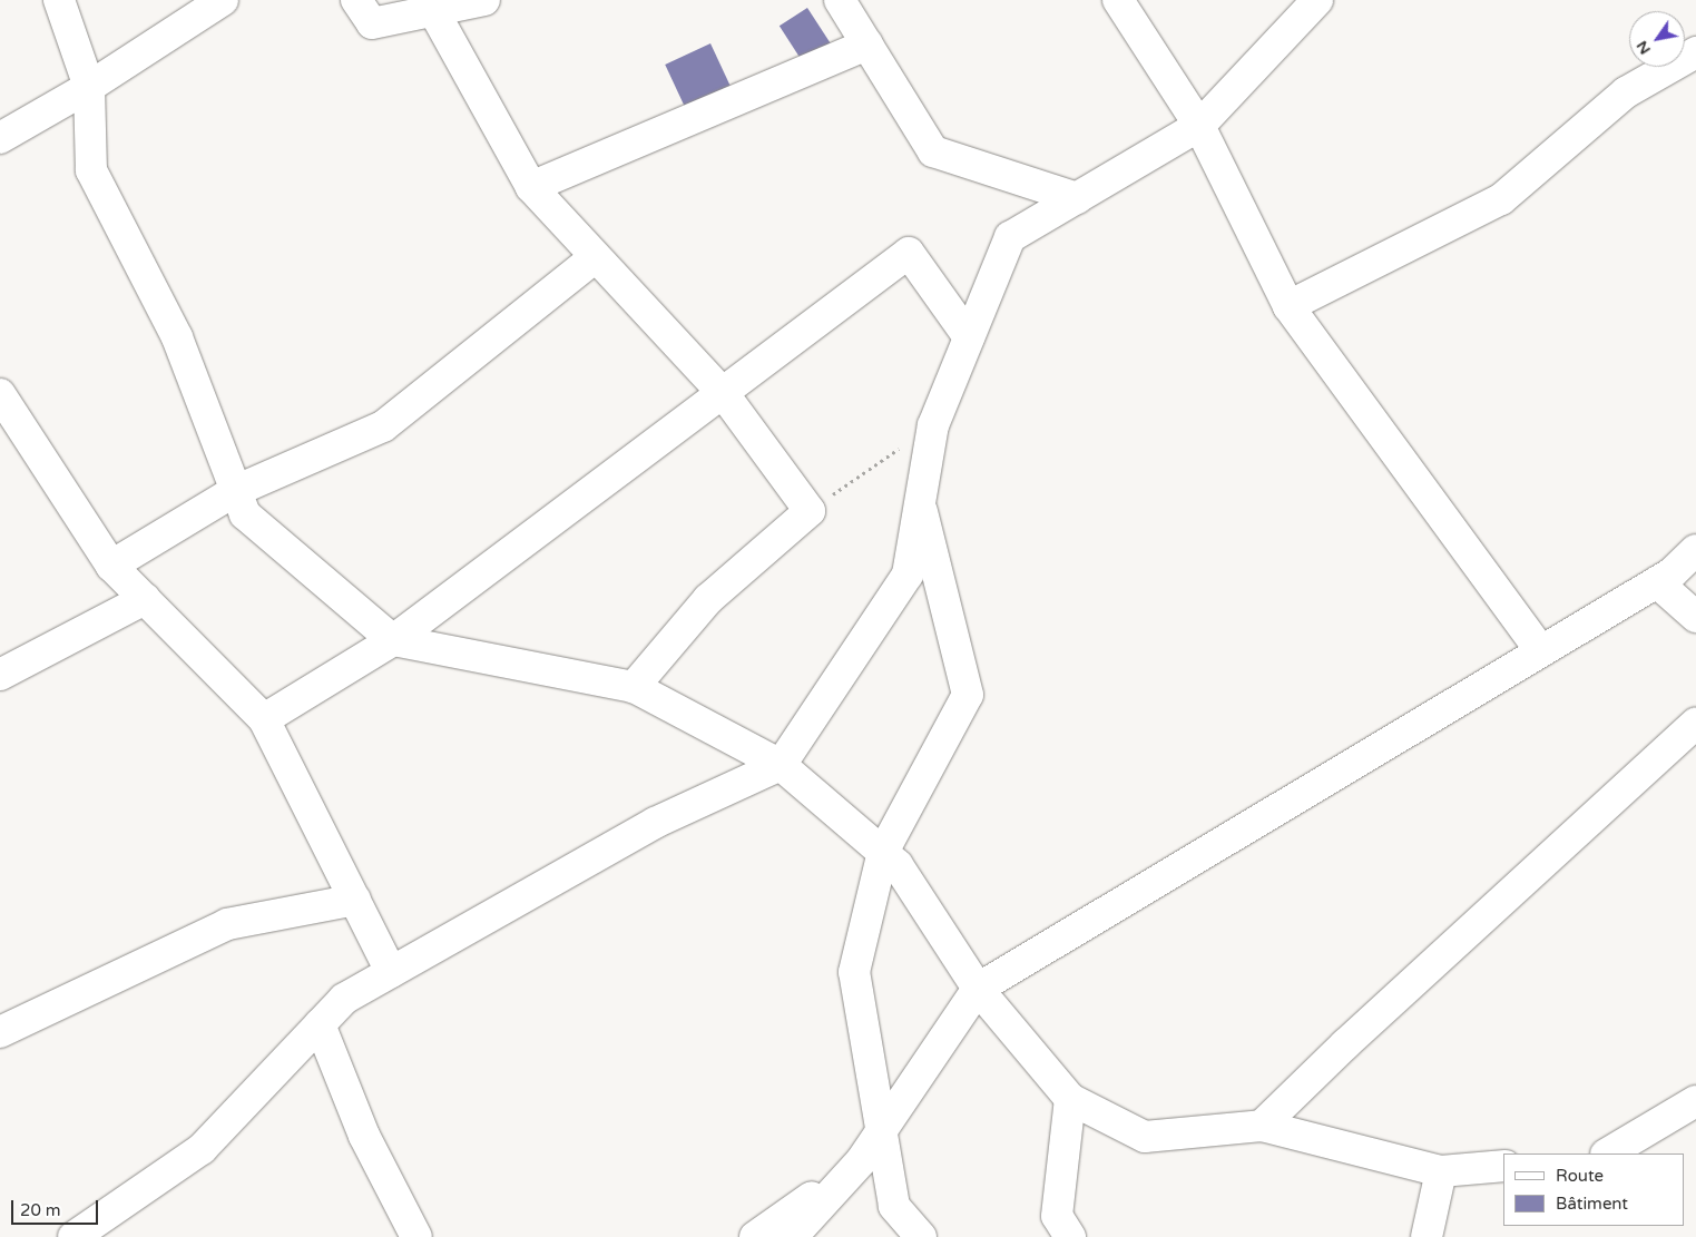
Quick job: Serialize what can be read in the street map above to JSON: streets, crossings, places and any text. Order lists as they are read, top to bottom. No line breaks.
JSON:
{"legend":["Route","Bâtiment"],"scale_bar":"20 m","north":"bottom left"}
